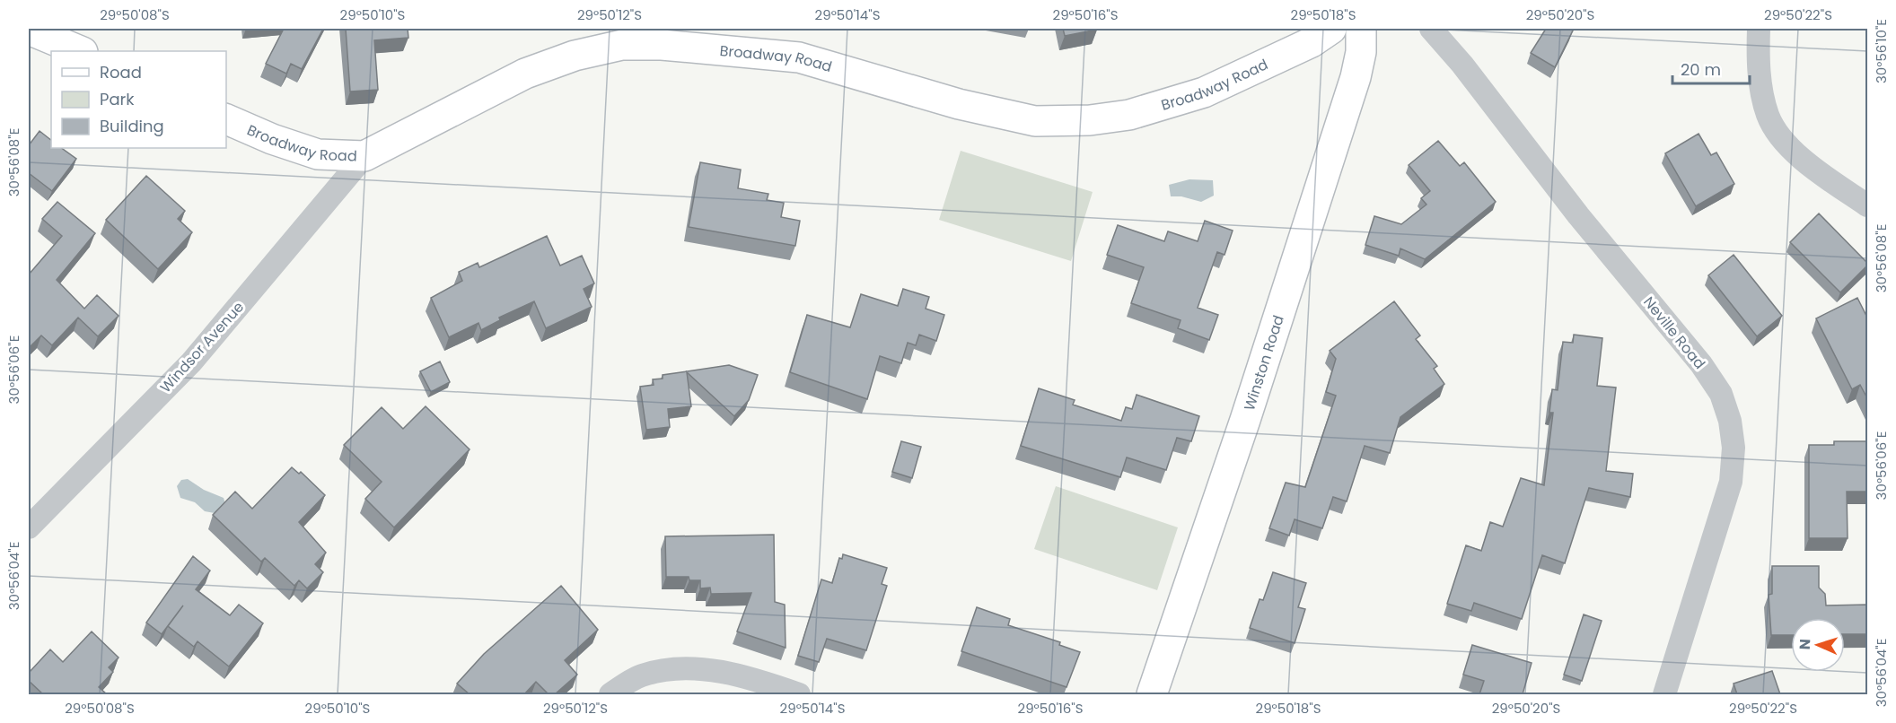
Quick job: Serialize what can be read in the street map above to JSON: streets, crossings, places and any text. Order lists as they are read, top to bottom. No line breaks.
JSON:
{"streets":{"street":["Broadway Road","Neville Road","Windsor Avenue","Winston Road"]},"crossings":[["Broadway Road","Windsor Avenue"]],"legend":["Road","Park","Building"],"scale_bar":"20 m","north":"left","coordinates":["29°50'08\"S","29°50'10\"S","29°50'12\"S","29°50'14\"S","29°50'16\"S","29°50'18\"S","29°50'20\"S","29°50'22\"S","30°56'10\"E","30°56'08\"E","30°56'06\"E","30°56'04\"E"]}
